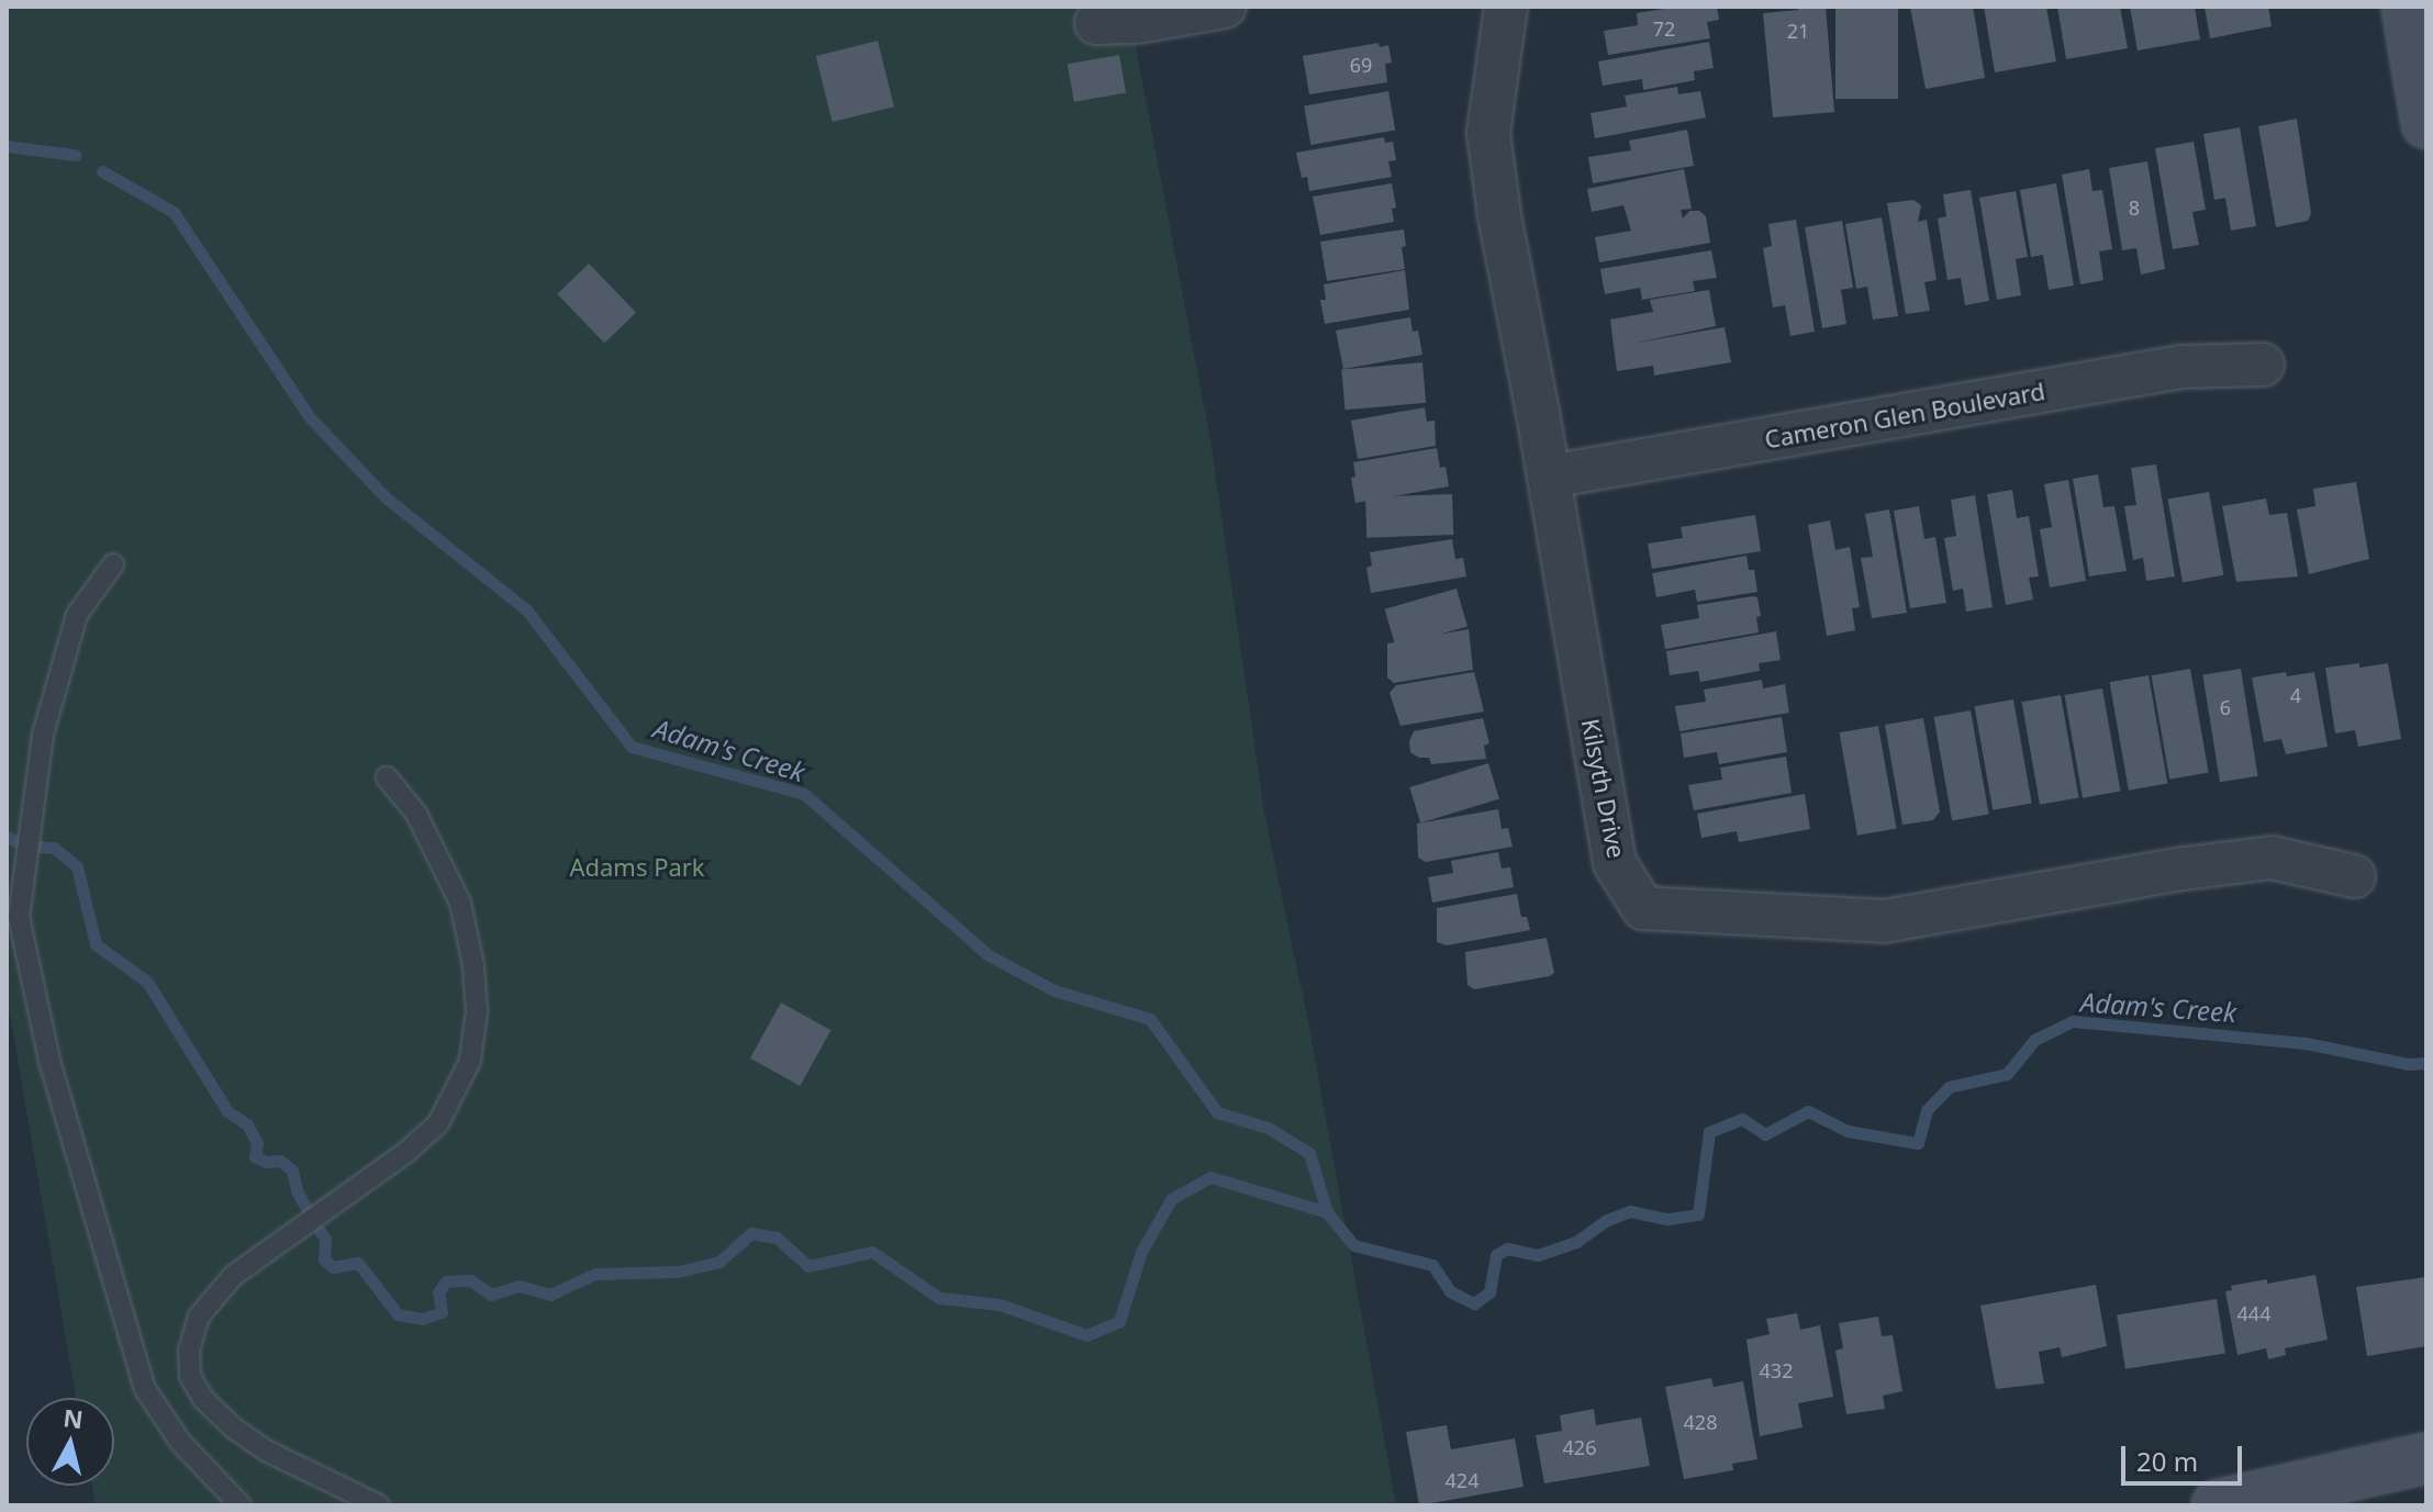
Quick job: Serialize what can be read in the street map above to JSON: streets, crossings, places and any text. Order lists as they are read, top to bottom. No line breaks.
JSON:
{"streets":{"street":["Cameron Glen Boulevard","Kilsyth Drive"]},"crossings":[["Cameron Glen Boulevard","Kilsyth Drive"]],"water":["Adam's Creek"],"parks":["Adams Park"],"house_numbers":["72","21","69","8","4","6","444","432","428","426","424"],"scale_bar":"20 m","north":"top"}
